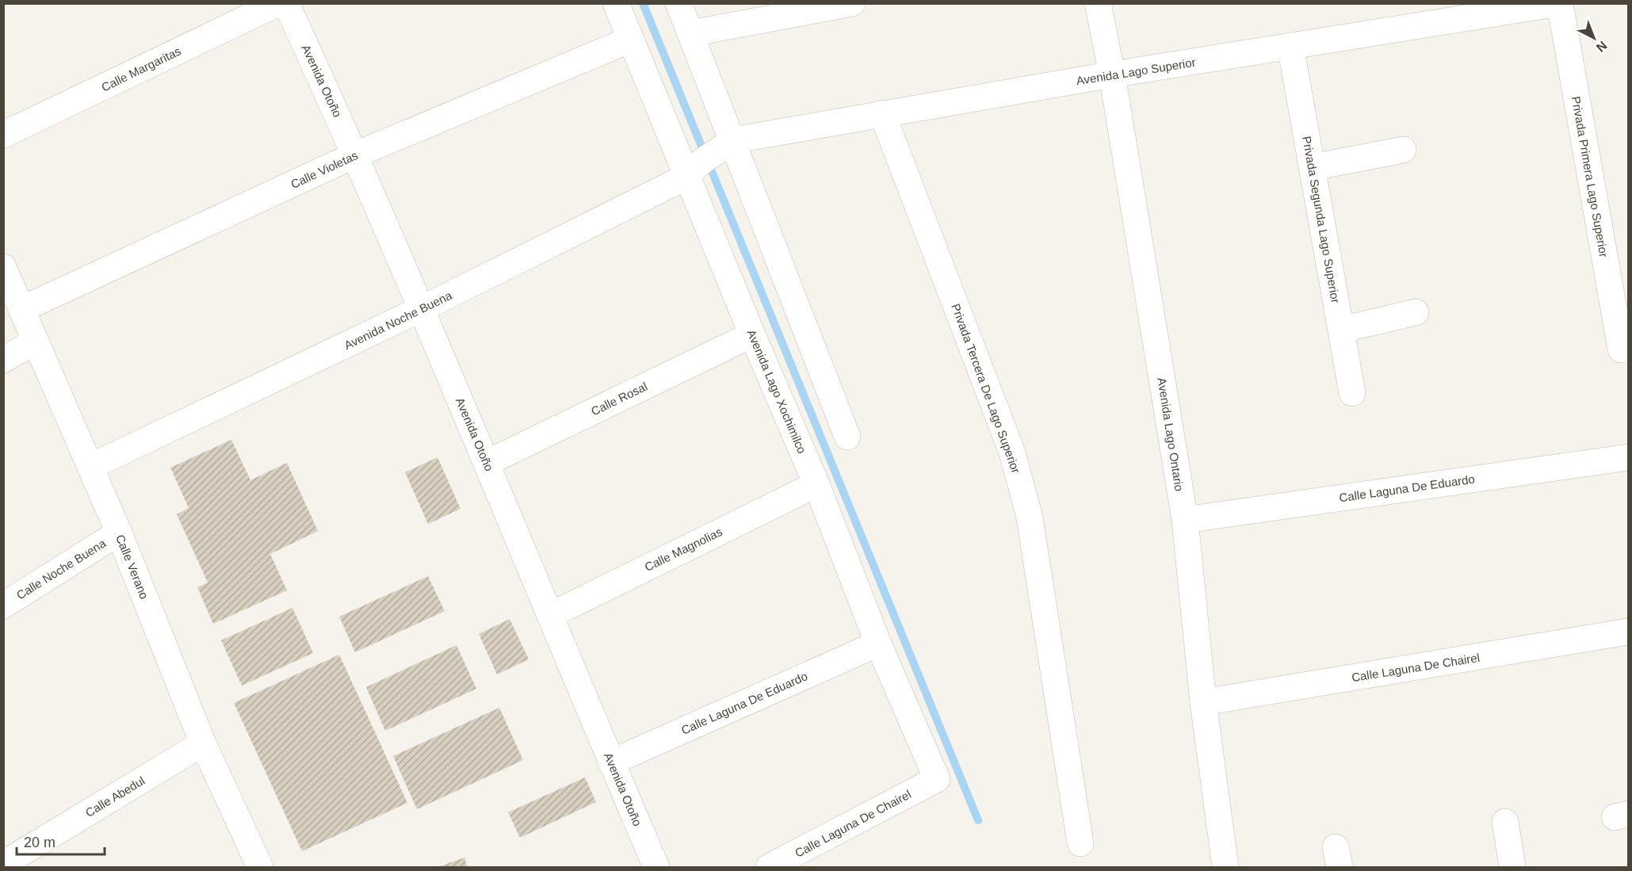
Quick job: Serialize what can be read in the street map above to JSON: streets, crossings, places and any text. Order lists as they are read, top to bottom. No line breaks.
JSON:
{"streets":{"street":["Calle Margaritas","Avenida Lago Superior","Avenida Otoño","Calle Violetas","Privada Primera Lago Superior","Privada Segunda Lago Superior","Avenida Noche Buena","Privada Tercera De Lago Superior","Avenida Lago Xochimilco","Calle Rosal","Avenida Lago Ontario","Calle Laguna De Eduardo","Calle Magnolias","Calle Verano","Calle Noche Buena","Calle Laguna De Chairel","Calle Abedul"]},"crossings":[["Avenida Lago Superior","Privada Primera Lago Superior"],["Avenida Lago Superior","Privada Segunda Lago Superior"],["Avenida Lago Superior","Avenida Noche Buena"],["Avenida Lago Superior","Privada Tercera De Lago Superior"],["Avenida Lago Superior","Avenida Lago Xochimilco"],["Avenida Lago Superior","Avenida Lago Ontario"],["Avenida Otoño","Calle Violetas"],["Avenida Otoño","Avenida Noche Buena"],["Avenida Otoño","Calle Rosal"],["Avenida Otoño","Calle Laguna De Eduardo"],["Avenida Otoño","Calle Magnolias"],["Calle Violetas","Avenida Lago Xochimilco"],["Calle Violetas","Calle Verano"],["Avenida Noche Buena","Avenida Lago Xochimilco"],["Avenida Noche Buena","Calle Verano"],["Avenida Lago Xochimilco","Calle Rosal"],["Avenida Lago Xochimilco","Calle Laguna De Eduardo"],["Avenida Lago Xochimilco","Calle Magnolias"],["Avenida Lago Xochimilco","Calle Laguna De Chairel"],["Avenida Lago Ontario","Calle Laguna De Eduardo"],["Avenida Lago Ontario","Calle Laguna De Chairel"],["Calle Verano","Calle Noche Buena"],["Calle Verano","Calle Abedul"]],"scale_bar":"20 m","north":"bottom right"}
